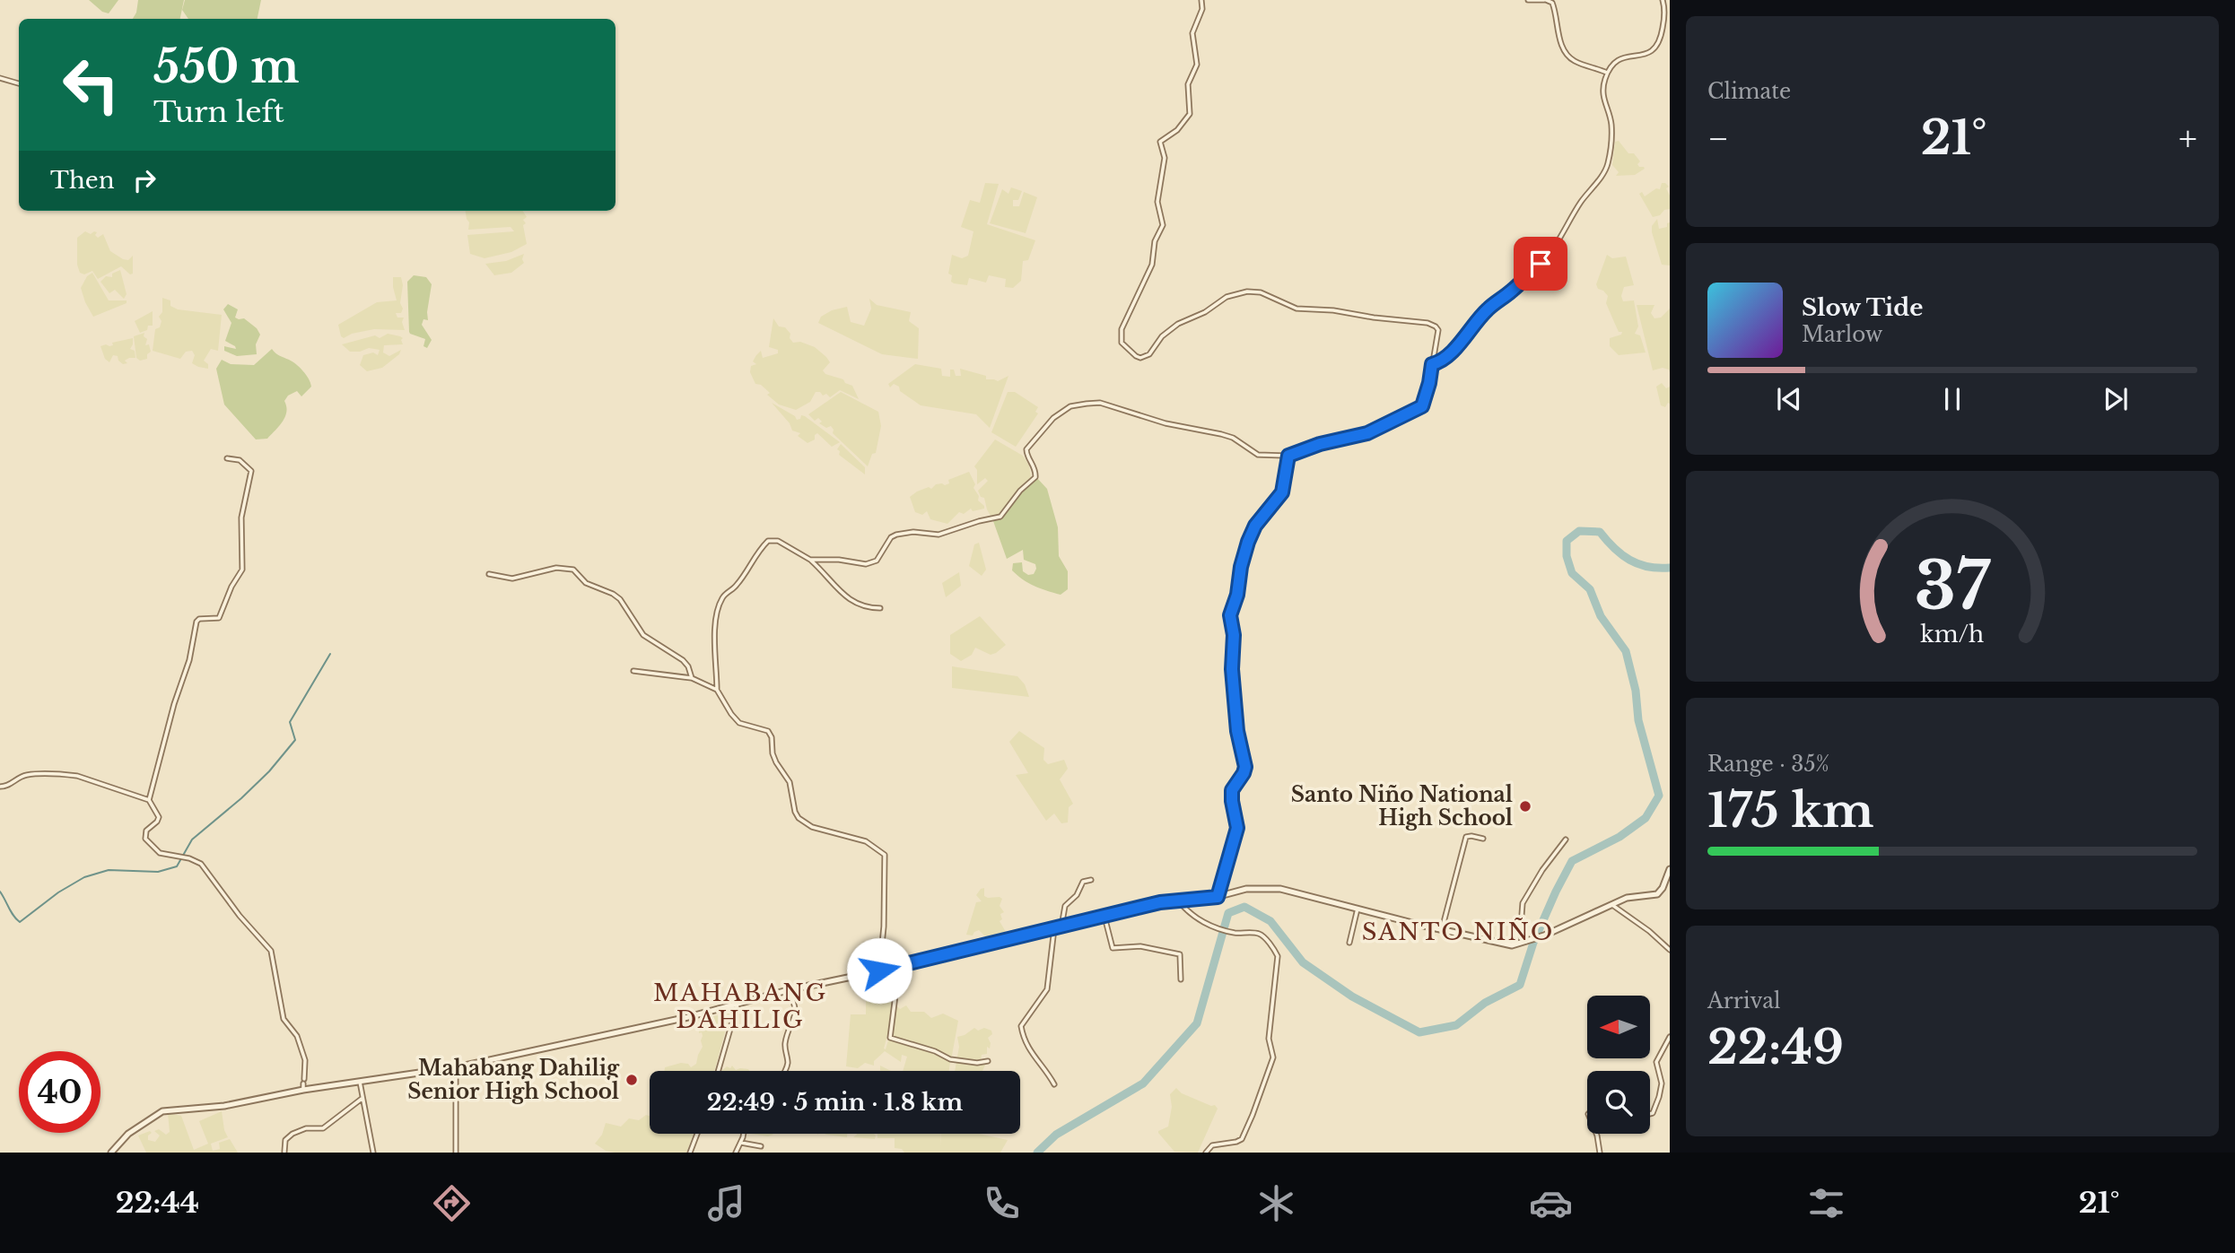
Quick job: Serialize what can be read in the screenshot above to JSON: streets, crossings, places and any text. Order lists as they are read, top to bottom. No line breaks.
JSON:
{"districts":["SANTO NIÑO","MAHABANG DAHILIG"],"places":["Santo Niño National High School","Mahabang Dahilig Senior High School"],"north":"left","page":{"tile":["Climate",["Range · 35%","175 km"],["Arrival","22:49"]],"turn":["550 m","Turn left"],"heat":["−","21°","+"],"then":"Then","song":["Slow Tide","Marlow"],"limit":"40","trip":"22:49 · 5 min · 1.8 km","tabs":["22:44","21°"],"gauge":["37","km/h"]}}
